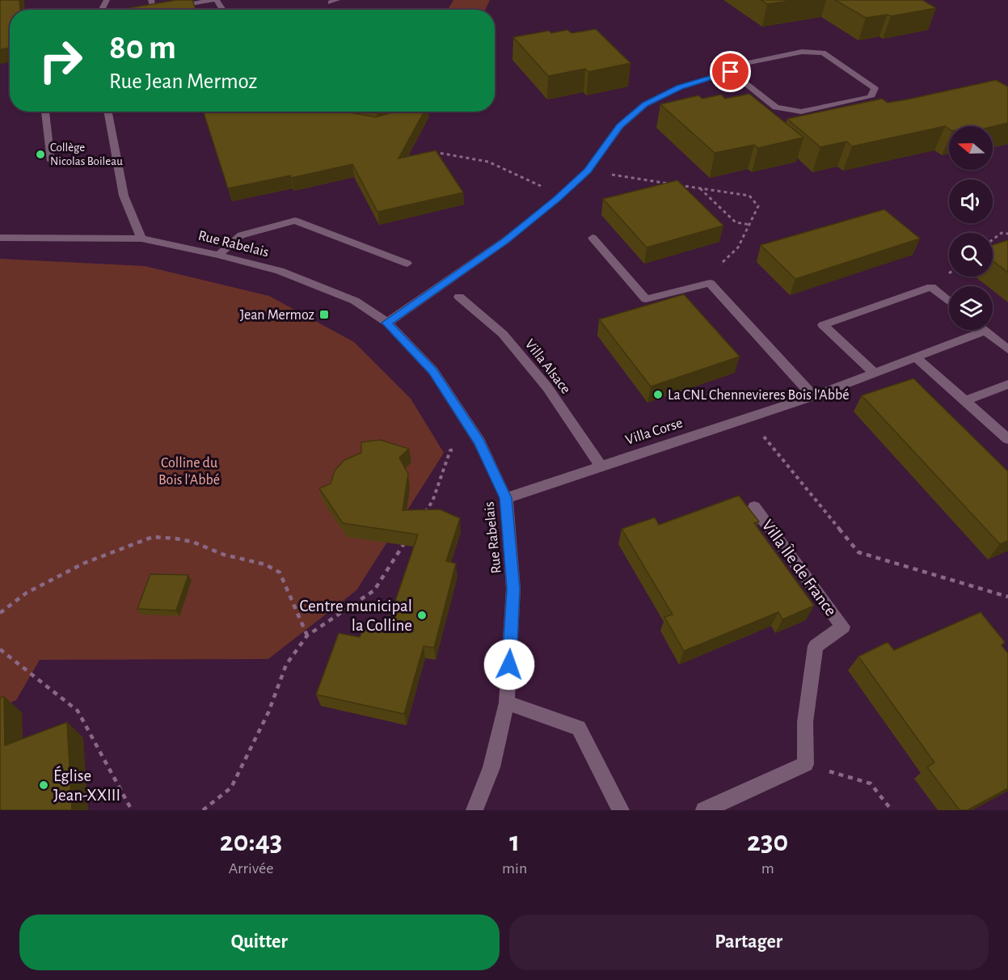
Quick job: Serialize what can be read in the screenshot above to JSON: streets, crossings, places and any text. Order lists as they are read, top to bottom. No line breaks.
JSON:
{"streets":{"street":["Rue Rabelais","Villa Alsace","Villa Corse","Villa Île de France"]},"crossings":[["Rue Rabelais","Villa Corse"],["Villa Alsace","Villa Corse"]],"parks":["Colline du Bois l'Abbé"],"places":{"other":["Collège Nicolas Boileau","La CNL Chennevieres Bois l'Abbé","Centre municipal la Colline","Église Jean-XXIII"],"transit":["Jean Mermoz"]},"north":"left","page":{"turn":["80 m","Rue Jean Mermoz"],"eta":["20:43","Arrivée","1","min","230","m"],"buttons":["Quitter","Partager"]}}
